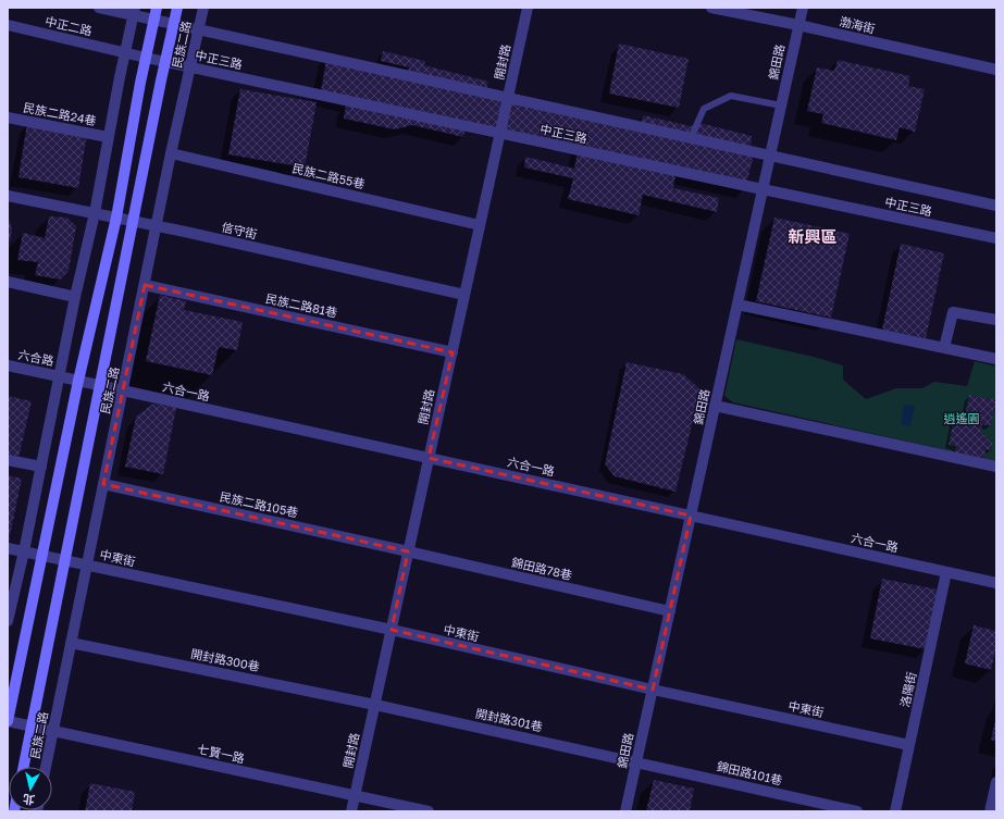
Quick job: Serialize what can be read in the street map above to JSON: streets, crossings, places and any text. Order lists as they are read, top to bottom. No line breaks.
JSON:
{"streets":{"main road":["民族二路"],"street":["渤海街","中正二路","中正三路","開封路","錦田路","民族二路24巷","民族二路55巷","信守街","民族二路81巷","六合路","六合一路","民族二路105巷","中東街","錦田路78巷","開封路300巷","洛陽街","開封路301巷","七賢一路","錦田路101巷"]},"crossings":[["渤海街","錦田路"],["中正二路","中正三路"],["民族二路","中正三路"],["民族二路","民族二路55巷"],["民族二路","信守街"],["民族二路","民族二路81巷"],["民族二路","六合一路"],["民族二路","民族二路105巷"],["民族二路","中東街"],["民族二路","開封路300巷"],["民族二路","七賢一路"],["中正三路","開封路"],["中正三路","錦田路"],["開封路","民族二路55巷"],["開封路","信守街"],["開封路","民族二路81巷"],["開封路","六合一路"],["開封路","民族二路105巷"],["開封路","中東街"],["開封路","錦田路78巷"],["開封路","開封路300巷"],["開封路","開封路301巷"],["開封路","七賢一路"],["錦田路","六合一路"],["錦田路","中東街"],["錦田路","錦田路78巷"],["錦田路","開封路301巷"],["錦田路","錦田路101巷"],["六合路","六合一路"],["六合一路","洛陽街"],["民族二路105巷","錦田路78巷"],["中東街","洛陽街"],["開封路300巷","開封路301巷"],["開封路301巷","錦田路101巷"]],"districts":["新興區"],"parks":["逍遙園"],"north":"bottom"}
